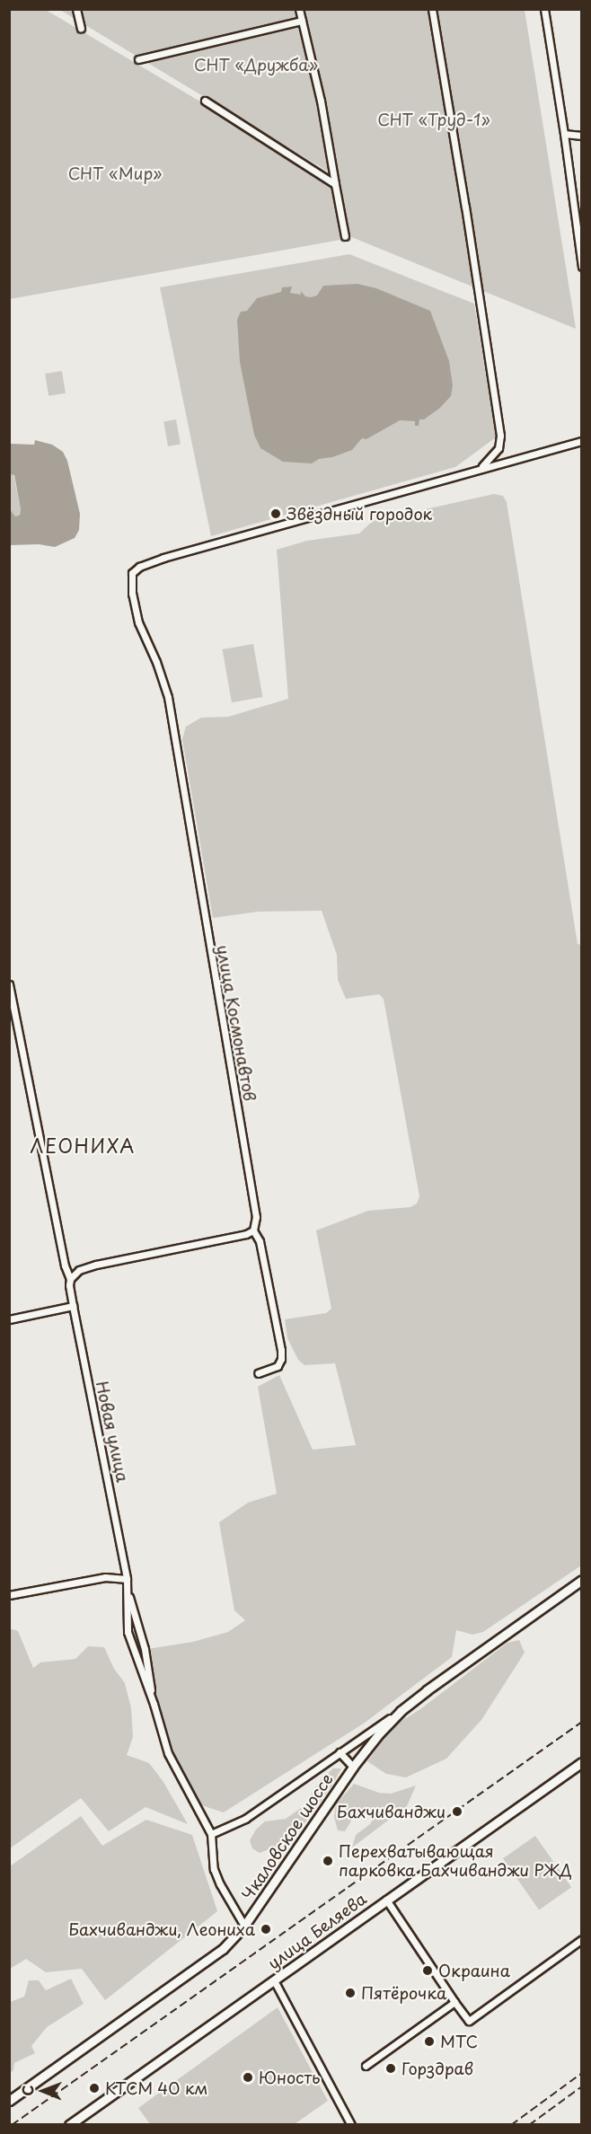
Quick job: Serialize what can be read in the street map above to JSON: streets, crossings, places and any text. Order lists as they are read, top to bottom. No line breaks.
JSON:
{"streets":{"street":["улица Космонавтов","Новая улица","Чкаловское шоссе","улица Беляева"]},"districts":["ЛЕОНИХА"],"parks":["СНТ «Дружба»","СНТ «Труд-1»","СНТ «Мир»"],"places":["Звёздный городок","Бахчиванджи","Перехватывающая парковка Бахчиванджи РЖД","Бахчиванджи, Леониха","Окраина","Пятёрочка","МТС","Горздрав","Юность","КТСМ 40 км"],"north":"left"}
